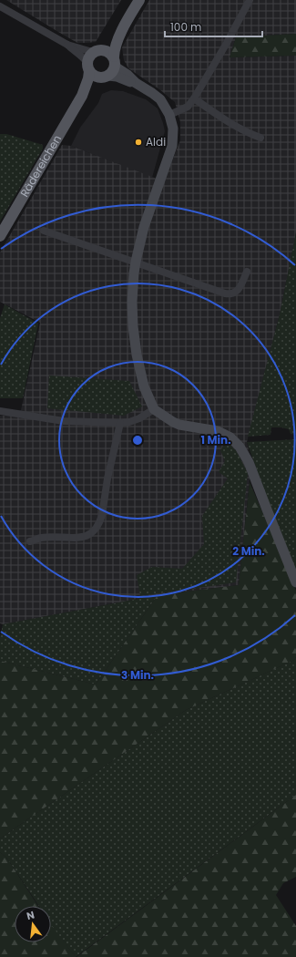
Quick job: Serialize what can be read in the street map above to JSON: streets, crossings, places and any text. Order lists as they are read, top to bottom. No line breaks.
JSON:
{"streets":{"main road":["Rädereichen"]},"places":["Aldi"],"scale_bar":"100 m","north":"top","rings":["1 Min.","2 Min.","3 Min."]}
